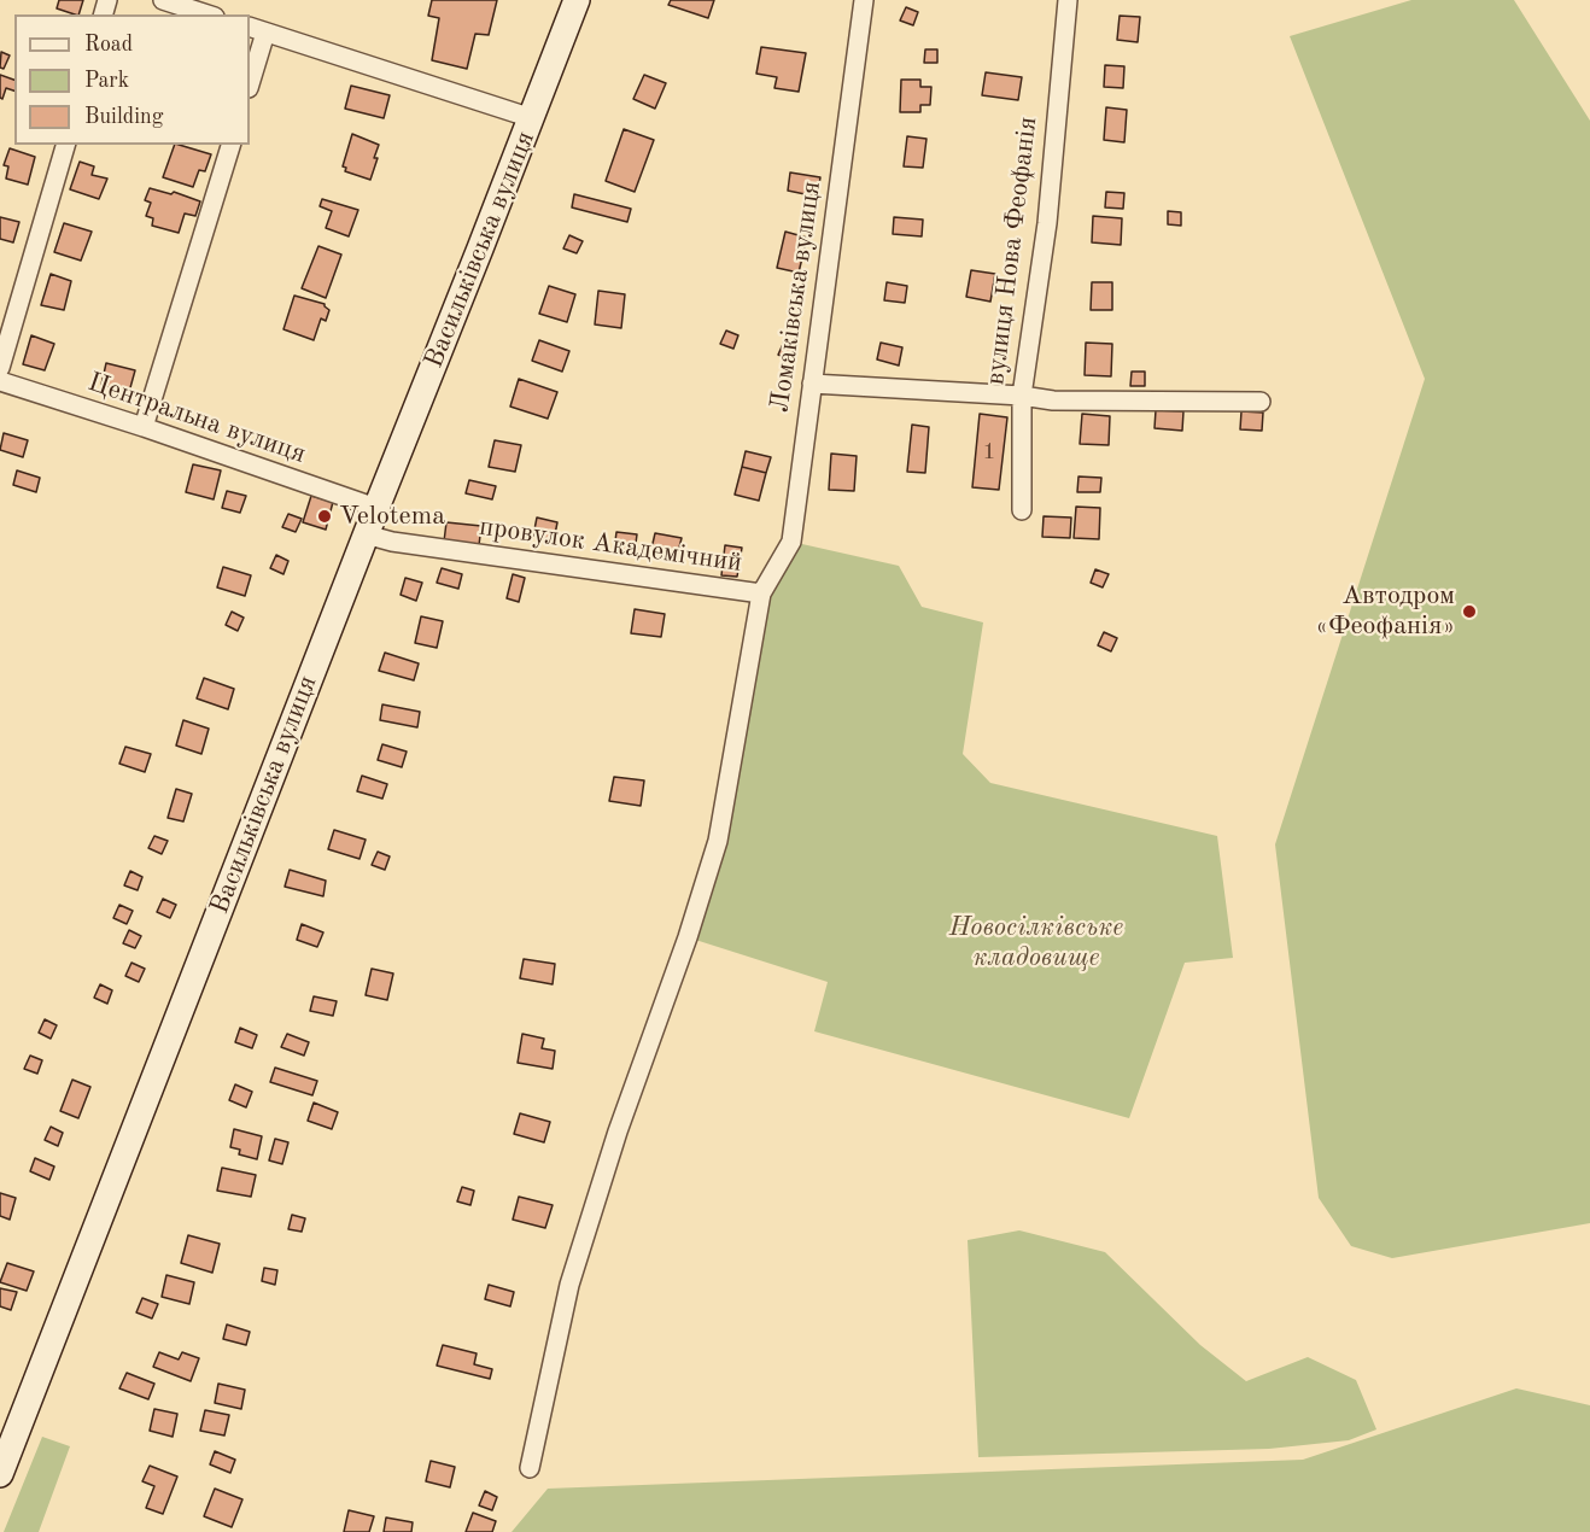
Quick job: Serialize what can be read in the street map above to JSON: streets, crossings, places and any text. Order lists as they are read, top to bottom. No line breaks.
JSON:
{"streets":{"street":["Васильківська вулиця","вулиця Нова Феофанія","Ломаківська вулиця","Центральна вулиця","провулок Академічний"]},"crossings":[["Васильківська вулиця","Центральна вулиця"],["Васильківська вулиця","провулок Академічний"],["Ломаківська вулиця","провулок Академічний"]],"parks":["Новосілківське кладовище"],"places":["Velotema","Автодром «Феофанія»"],"house_numbers":["1"],"legend":["Road","Park","Building"]}
